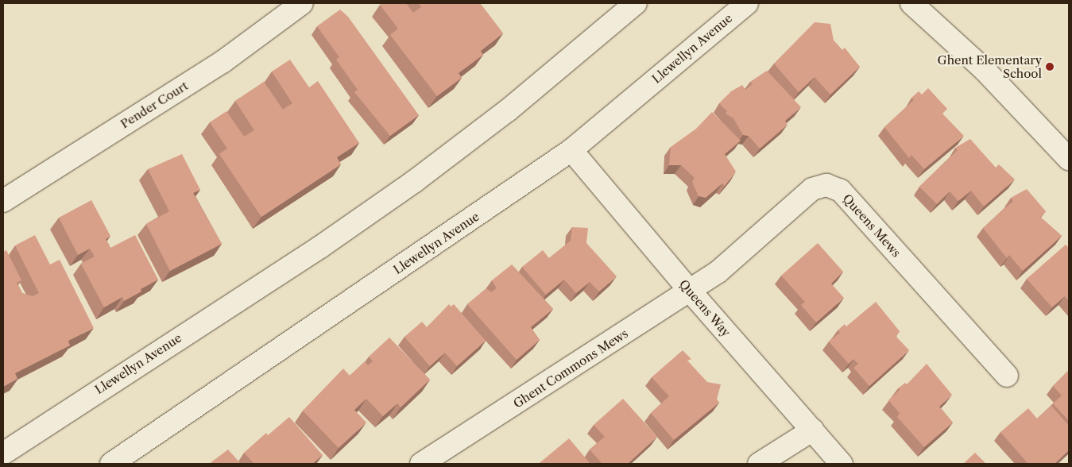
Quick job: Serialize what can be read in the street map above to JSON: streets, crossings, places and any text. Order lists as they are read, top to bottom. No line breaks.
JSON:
{"streets":{"street":["Llewellyn Avenue","Pender Court","Queens Mews","Queens Way","Ghent Commons Mews"]},"crossings":[["Llewellyn Avenue","Queens Way"],["Queens Mews","Ghent Commons Mews"],["Queens Way","Ghent Commons Mews"]],"places":["Ghent Elementary School"]}
